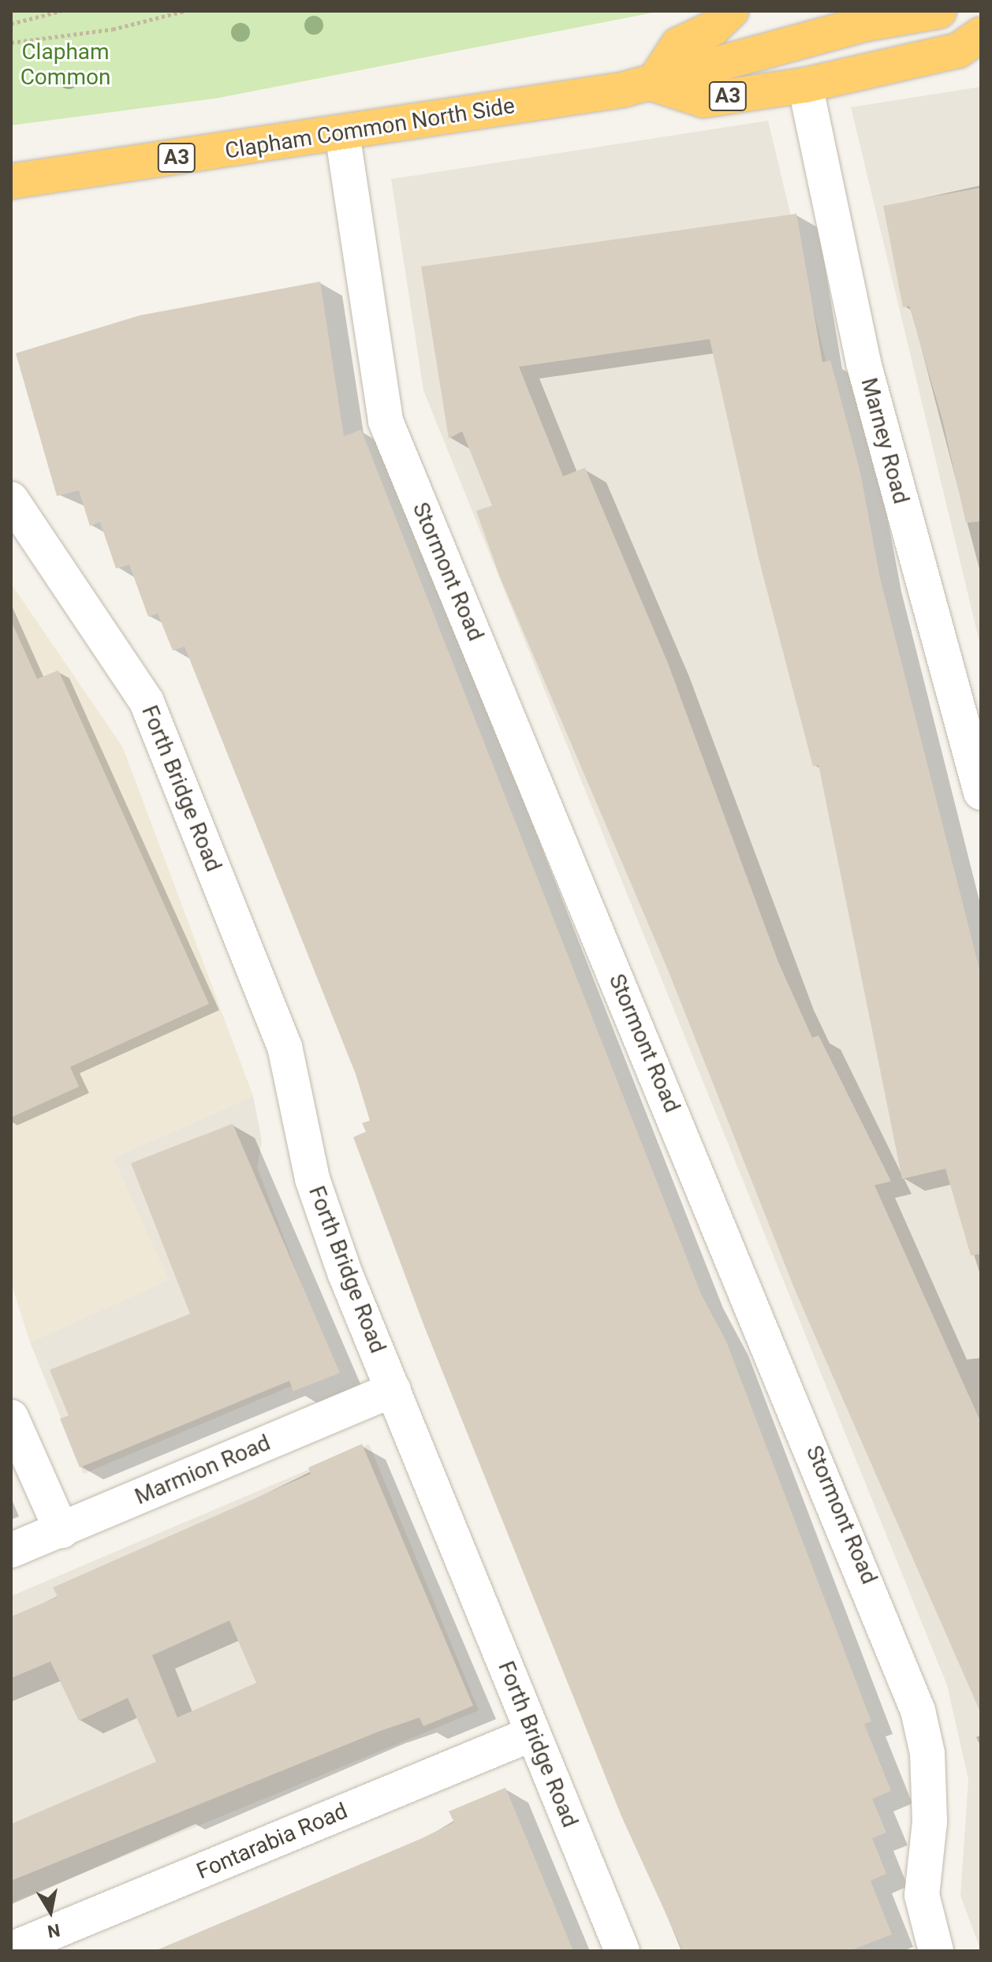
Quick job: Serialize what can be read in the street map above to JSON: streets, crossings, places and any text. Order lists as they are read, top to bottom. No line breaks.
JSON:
{"streets":{"highway":["A3","Clapham Common North Side"],"street":["Marney Road","Stormont Road","Forth Bridge Road","Marmion Road","Fontarabia Road"]},"crossings":[["Clapham Common North Side","Marney Road"],["Clapham Common North Side","Stormont Road"],["Forth Bridge Road","Marmion Road"],["Forth Bridge Road","Fontarabia Road"]],"parks":["Clapham Common"],"north":"bottom"}
